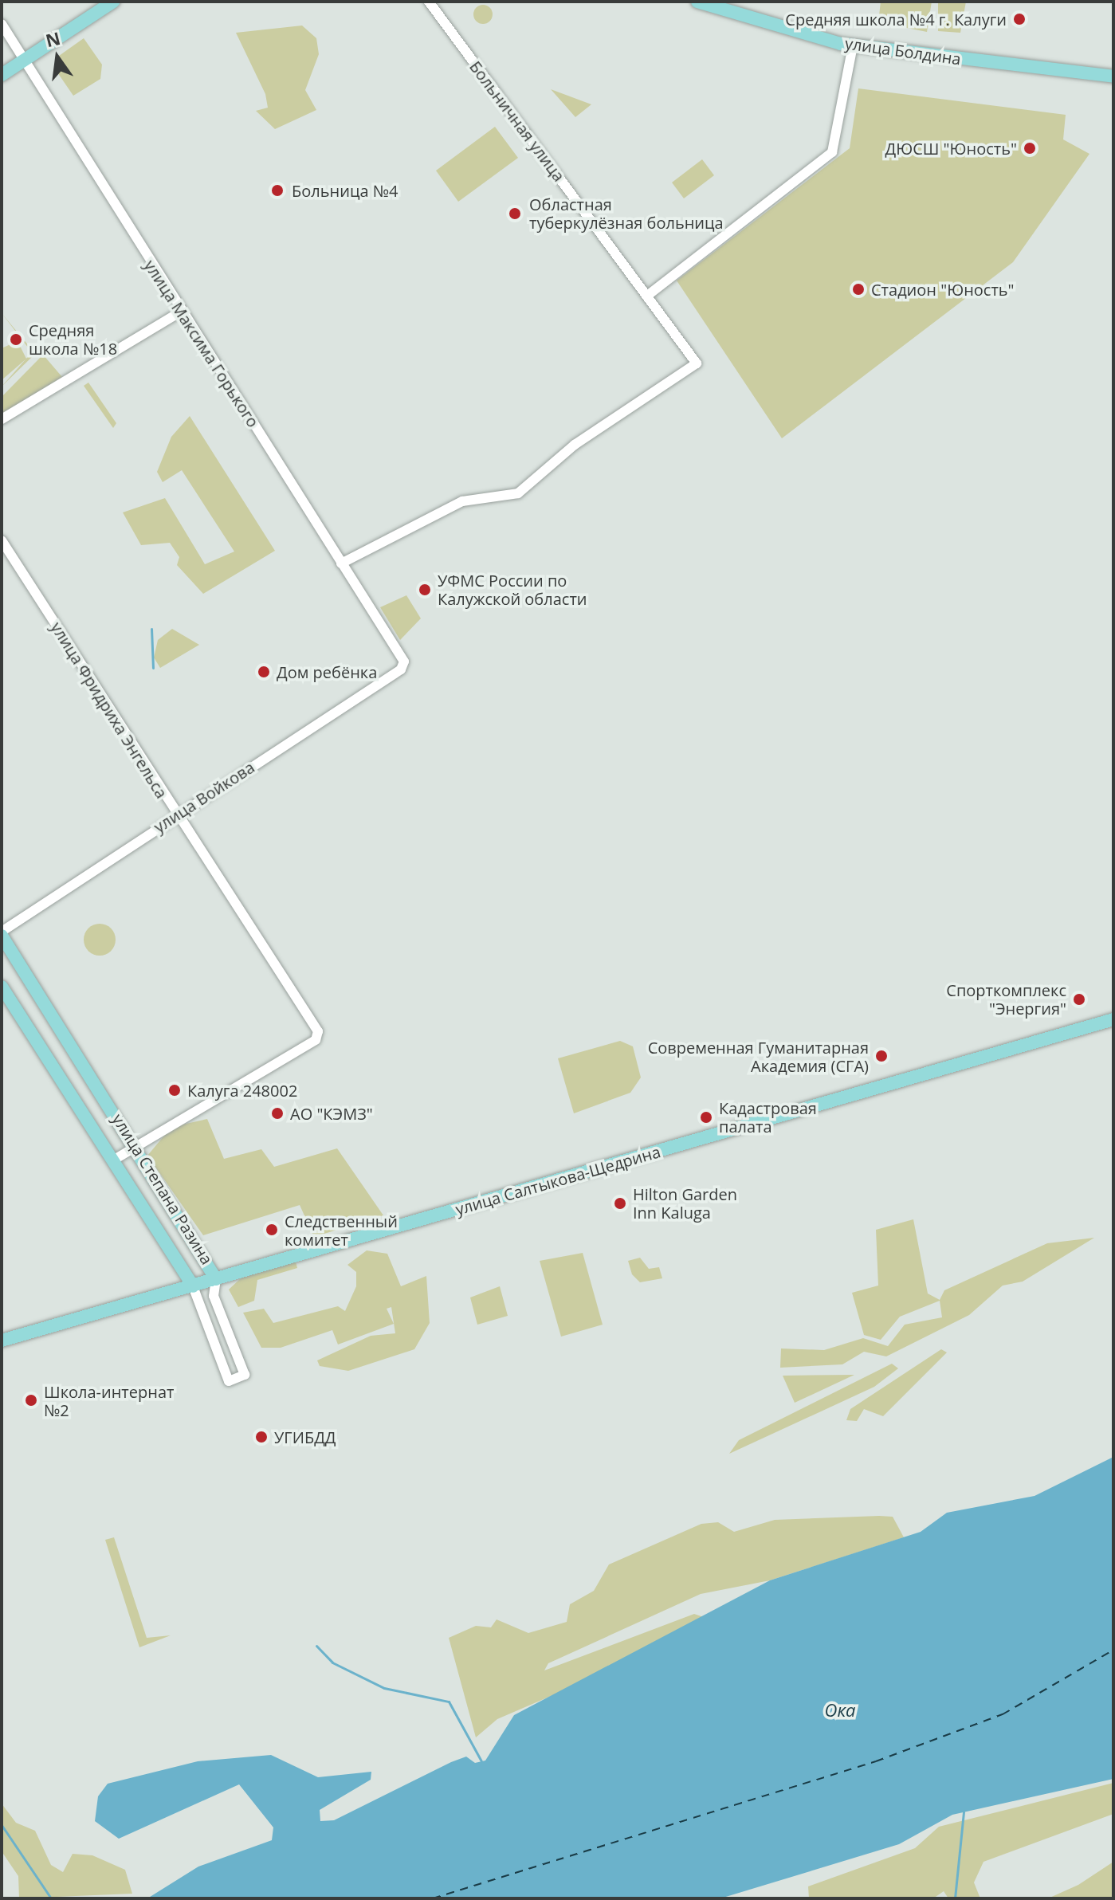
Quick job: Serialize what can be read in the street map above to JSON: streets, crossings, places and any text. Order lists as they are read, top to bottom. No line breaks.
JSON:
{"streets":{"main road":["улица Болдина","улица Салтыкова-Щедрина","улица Степана Разина"],"street":["Больничная улица","улица Максима Горького","улица Фридриха Энгельса","улица Войкова"]},"crossings":[["Больничная улица","улица Максима Горького"],["улица Максима Горького","улица Войкова"],["улица Фридриха Энгельса","улица Войкова"],["улица Фридриха Энгельса","улица Степана Разина"],["улица Войкова","улица Степана Разина"],["улица Салтыкова-Щедрина","улица Степана Разина"]],"water":["Ока"],"places":["Средняя школа №4 г. Калуги","ДЮСШ \"Юность\"","Больница №4","Областная туберкулёзная больница","Стадион \"Юность\"","Средняя школа №18","УФМС России по Калужской области","Дом ребёнка","Спорткомплекс \"Энергия\"","Современная Гуманитарная Академия (СГА)","Калуга 248002","АО \"КЭМЗ\"","Кадастровая палата","Hilton Garden Inn Kaluga","Следственный комитет","Школа-интернат №2","УГИБДД"],"north":"top"}
